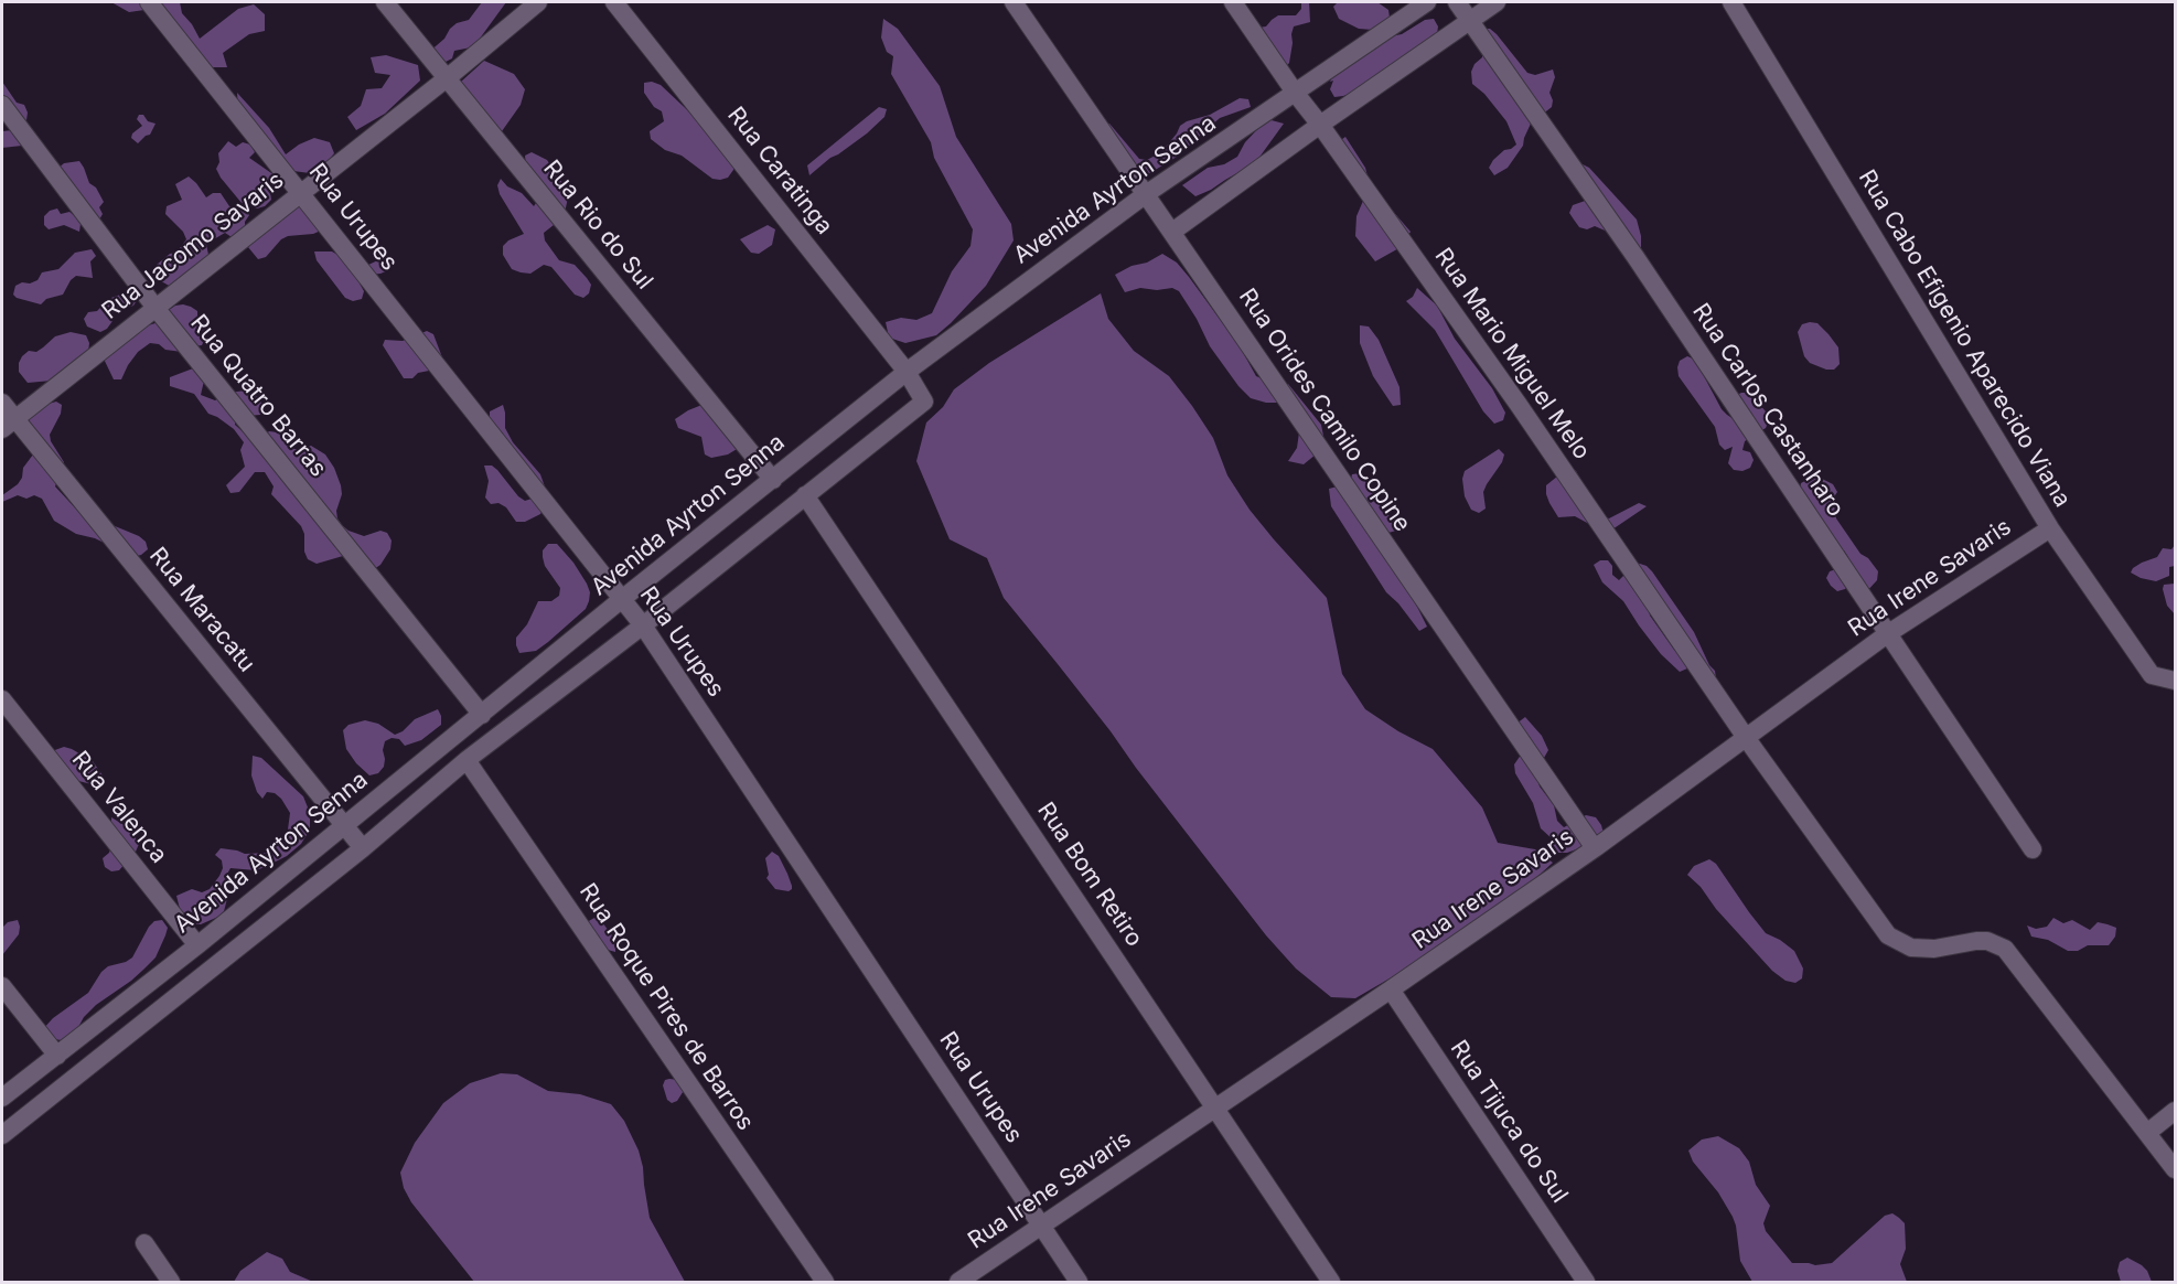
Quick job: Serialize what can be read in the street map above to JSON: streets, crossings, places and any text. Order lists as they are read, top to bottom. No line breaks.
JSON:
{"streets":{"street":["Rua Caratinga","Avenida Ayrton Senna","Rua Urupes","Rua Rio do Sul","Rua Jacomo Savaris","Rua Cabo Efigenio Aparecido Viana","Rua Mario Miguel Melo","Rua Quatro Barras","Rua Orides Camilo Copine","Rua Carlos Castanharo","Rua Irene Savaris","Rua Maracatu","Rua Valenca","Rua Bom Retiro","Rua Roque Pires de Barros","Rua Tijuca do Sul"]},"crossings":[["Rua Caratinga","Avenida Ayrton Senna"],["Rua Caratinga","Rua Bom Retiro"],["Avenida Ayrton Senna","Rua Urupes"],["Avenida Ayrton Senna","Rua Rio do Sul"],["Avenida Ayrton Senna","Rua Mario Miguel Melo"],["Avenida Ayrton Senna","Rua Quatro Barras"],["Avenida Ayrton Senna","Rua Orides Camilo Copine"],["Avenida Ayrton Senna","Rua Maracatu"],["Avenida Ayrton Senna","Rua Valenca"],["Rua Urupes","Rua Jacomo Savaris"],["Rua Urupes","Rua Irene Savaris"],["Rua Rio do Sul","Rua Jacomo Savaris"],["Rua Jacomo Savaris","Rua Quatro Barras"],["Rua Jacomo Savaris","Rua Maracatu"],["Rua Cabo Efigenio Aparecido Viana","Rua Irene Savaris"],["Rua Mario Miguel Melo","Rua Irene Savaris"],["Rua Orides Camilo Copine","Rua Irene Savaris"],["Rua Carlos Castanharo","Rua Irene Savaris"],["Rua Irene Savaris","Rua Bom Retiro"],["Rua Irene Savaris","Rua Tijuca do Sul"]]}
